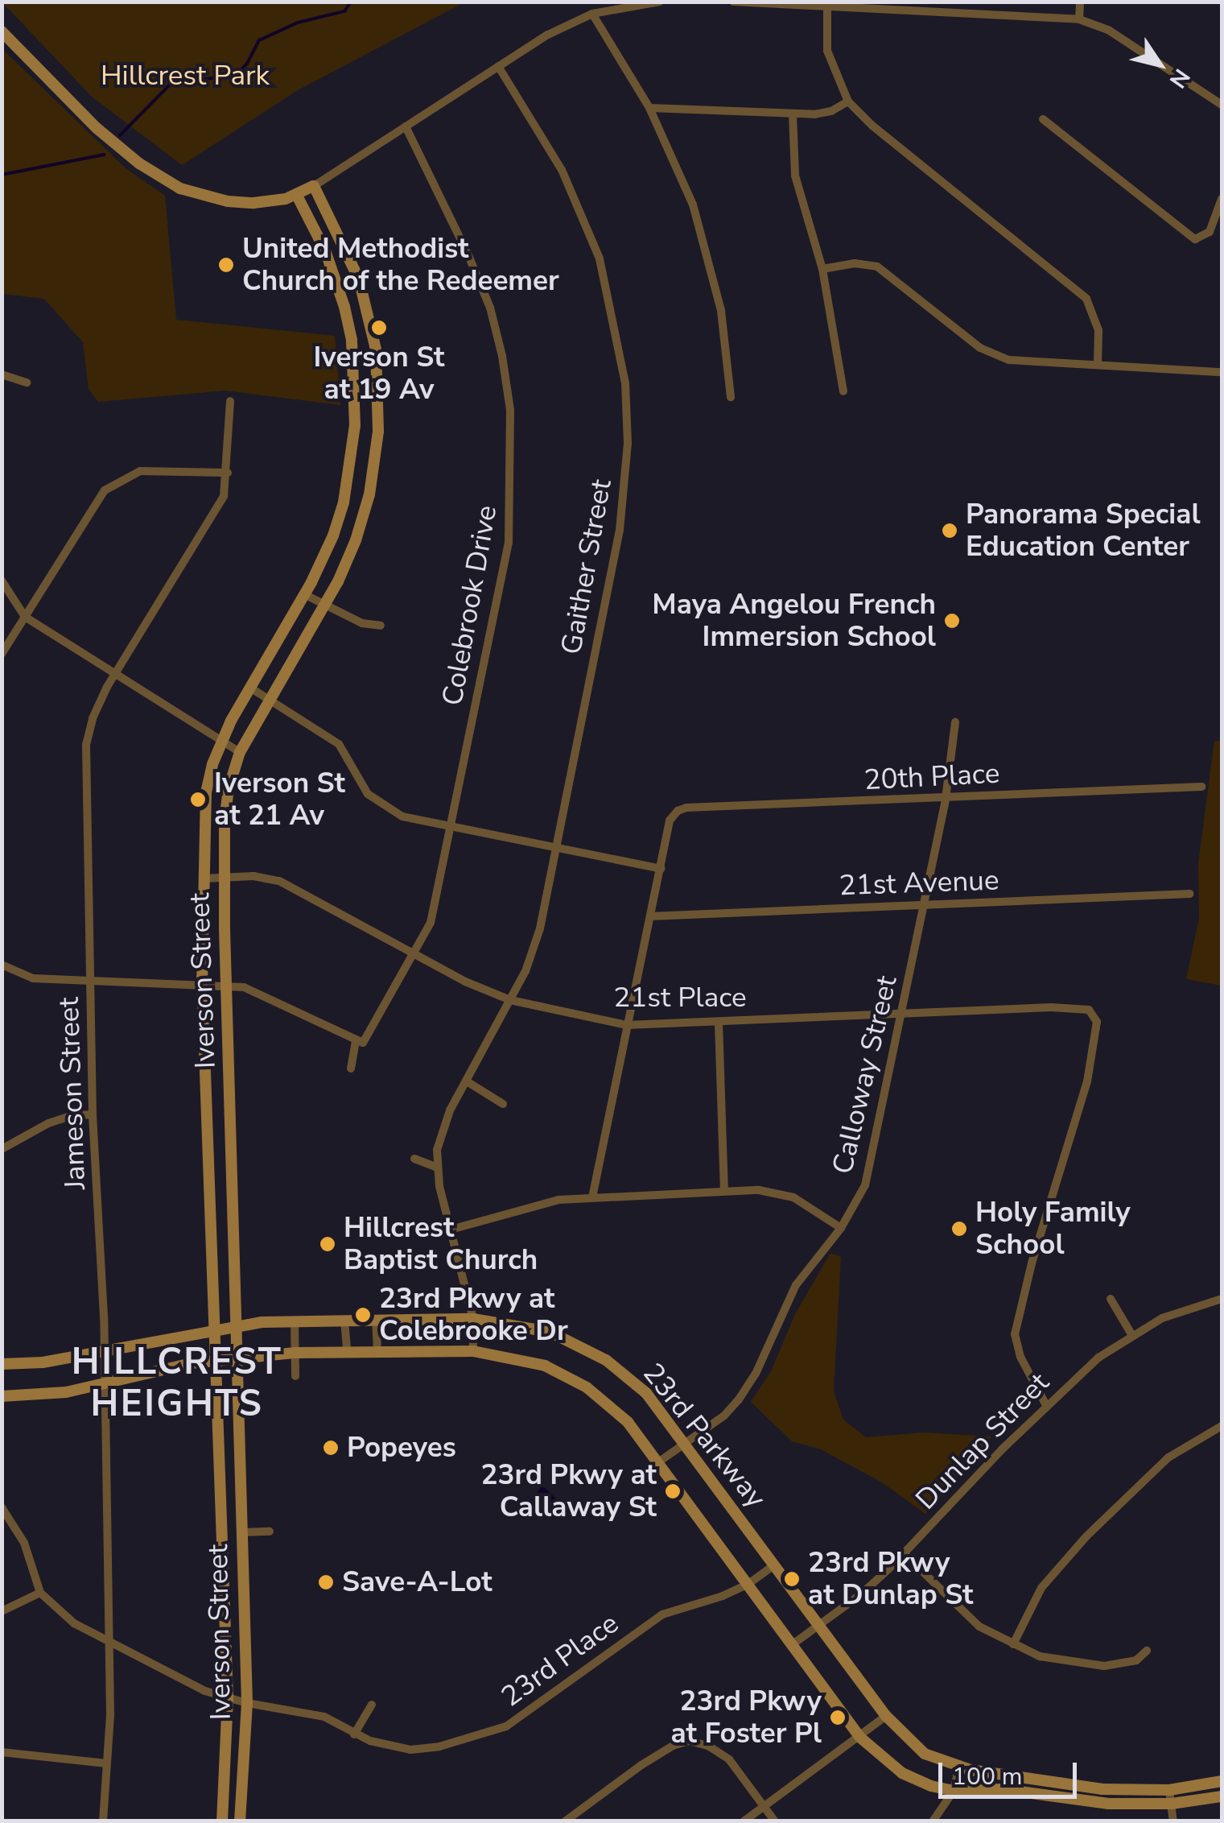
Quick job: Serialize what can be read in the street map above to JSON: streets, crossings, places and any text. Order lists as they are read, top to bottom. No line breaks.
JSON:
{"streets":{"main road":["Iverson Street","23rd Parkway"],"street":["Gaither Street","Colebrook Drive","20th Place","21st Avenue","21st Place","Calloway Street","Jameson Street","Dunlap Street","23rd Place"]},"crossings":[["Gaither Street","21st Place"],["Gaither Street","23rd Parkway"],["Colebrook Drive","21st Place"],["20th Place","Calloway Street"],["21st Avenue","Calloway Street"],["Iverson Street","21st Place"],["Iverson Street","23rd Parkway"],["Iverson Street","23rd Place"],["21st Place","Calloway Street"],["21st Place","Dunlap Street"],["Calloway Street","23rd Parkway"],["Jameson Street","23rd Parkway"],["Jameson Street","23rd Place"],["23rd Parkway","Dunlap Street"],["23rd Parkway","23rd Place"]],"districts":["HILLCREST HEIGHTS"],"parks":["Hillcrest Park"],"places":["United Methodist Church of the Redeemer","Iverson St at 19 Av","Panorama Special Education Center","Maya Angelou French Immersion School","Iverson St at 21 Av","Holy Family School","Hillcrest Baptist Church","23rd Pkwy at Colebrooke Dr","Popeyes","23rd Pkwy at Callaway St","23rd Pkwy at Dunlap St","Save-A-Lot","23rd Pkwy at Foster Pl"],"scale_bar":"100 m","north":"bottom right"}
